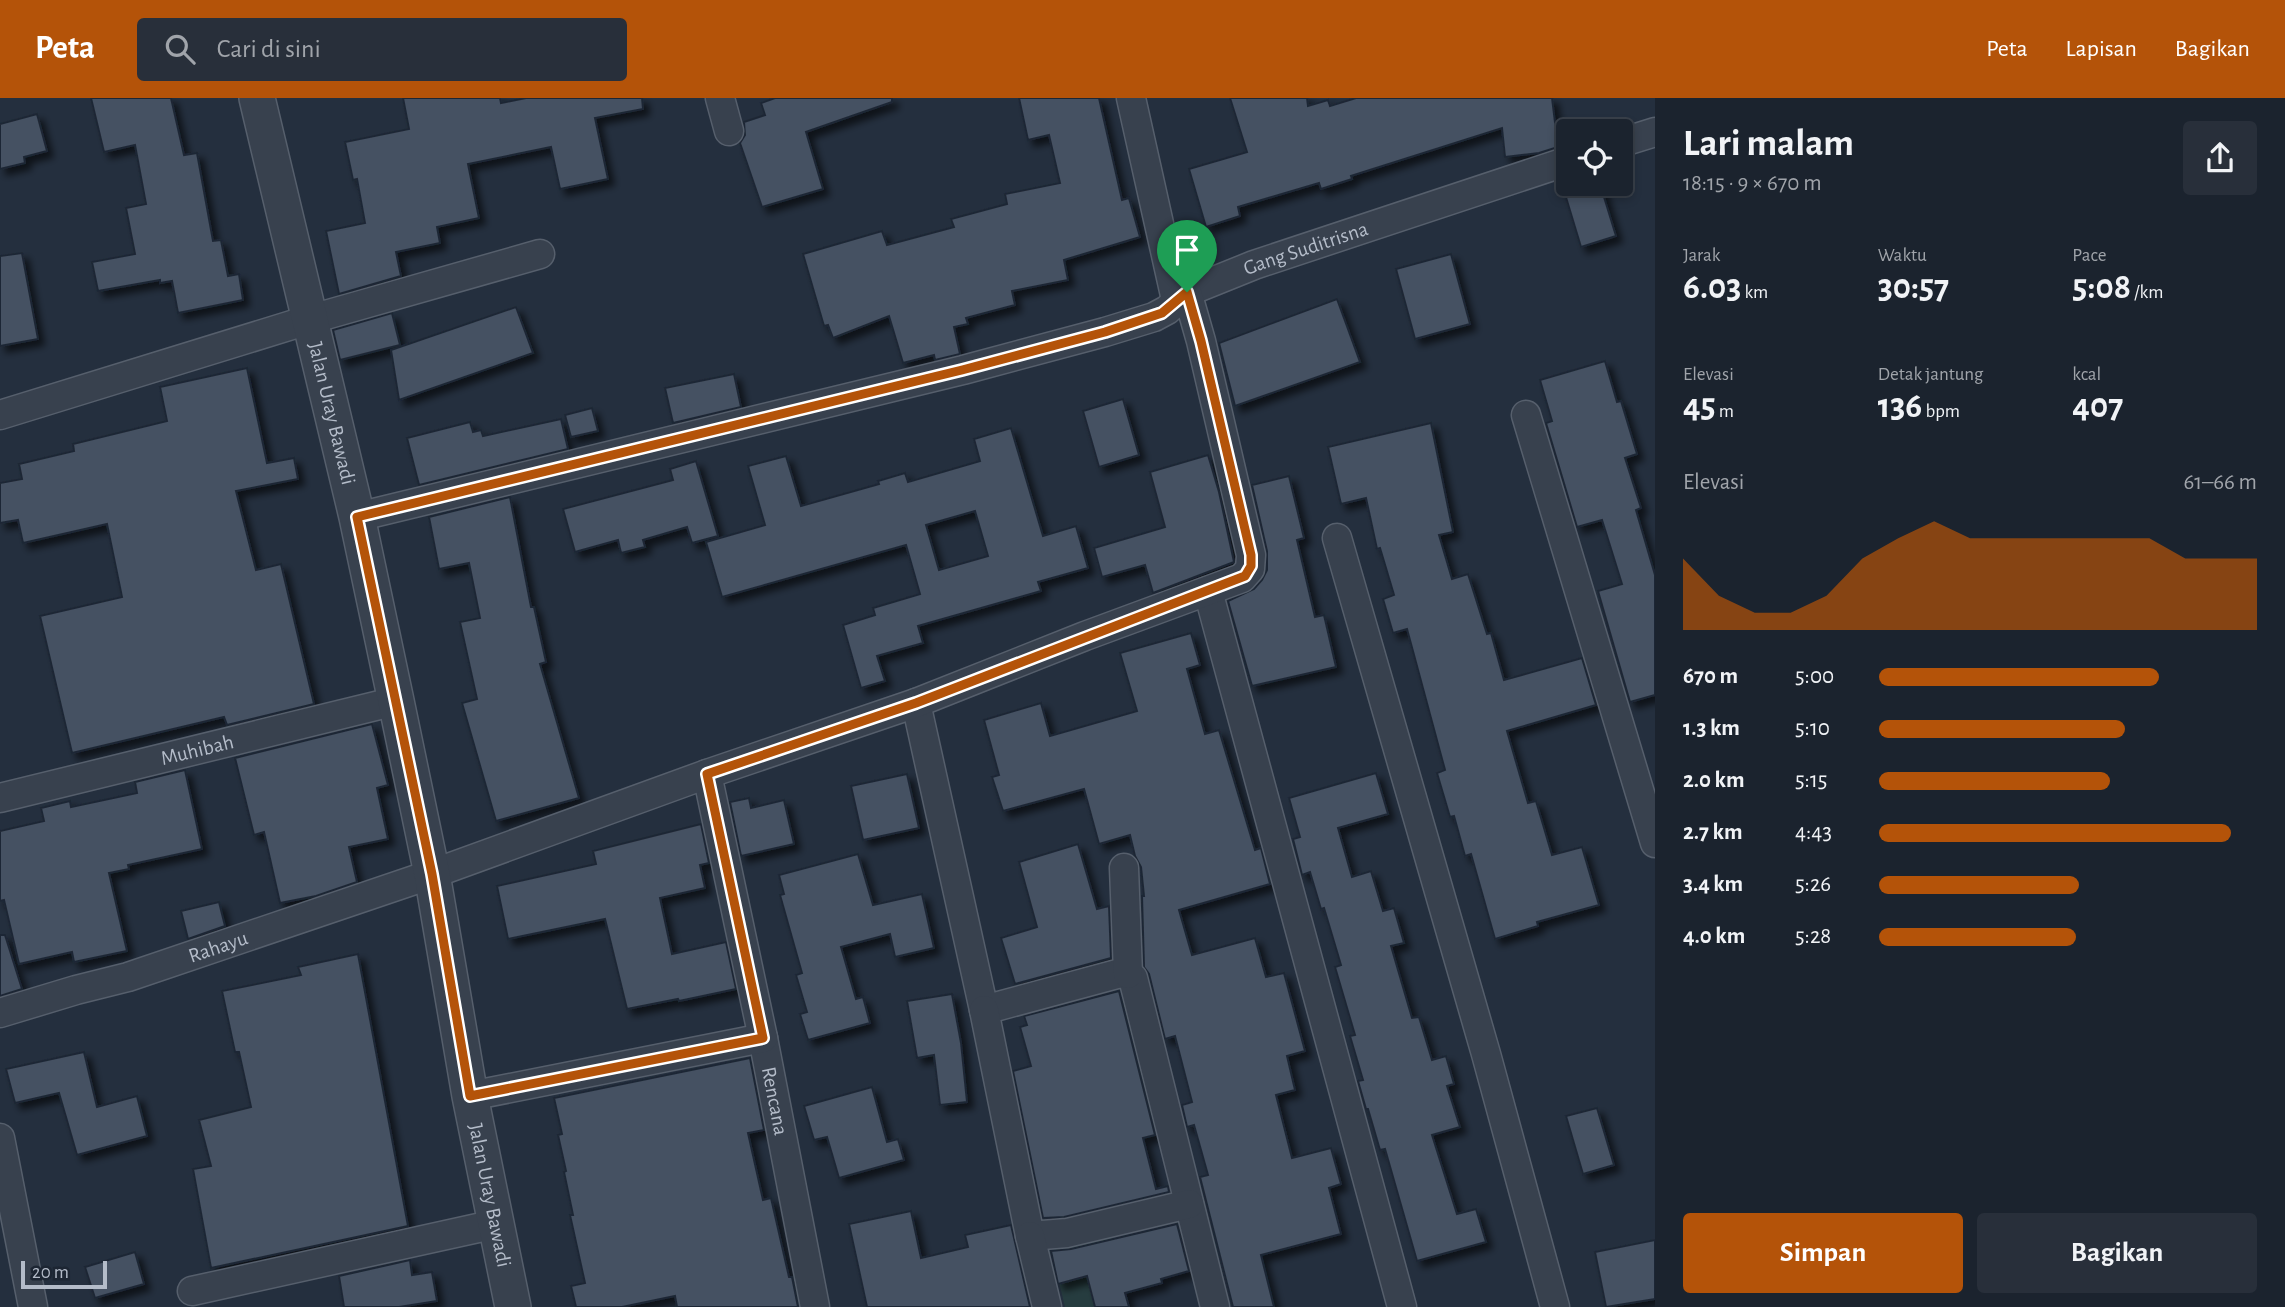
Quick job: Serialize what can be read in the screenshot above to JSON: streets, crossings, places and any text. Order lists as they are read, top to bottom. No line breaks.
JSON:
{"streets":{"street":["Gang Suditrisna","Jalan Uray Bawadi","Muhibah","Rahayu","Rencana"]},"crossings":[["Gang Suditrisna","Jalan Uray Bawadi"],["Gang Suditrisna","Rahayu"],["Jalan Uray Bawadi","Muhibah"],["Jalan Uray Bawadi","Rahayu"],["Rahayu","Rencana"]],"scale_bar":"20 m","page":{"header":"Peta","search":"Cari di sini","nav":["Peta","Lapisan","Bagikan"],"heading":["Lari malam","18:15 · 9 × 670 m"],"stats":[["Jarak","6.03 km"],["Waktu","30:57"],["Pace","5:08 /km"],["Elevasi","45 m"],["Detak jantung","136 bpm"],["kcal","407"]],"chart":["Elevasi","61–66 m"],"list":[{"name":"670 m","note":"5:00"},{"name":"1.3 km","note":"5:10"},{"name":"2.0 km","note":"5:15"},{"name":"2.7 km","note":"4:43"},{"name":"3.4 km","note":"5:26"},{"name":"4.0 km","note":"5:28"}],"buttons":["Simpan","Bagikan"],"scale":"20 m"}}
